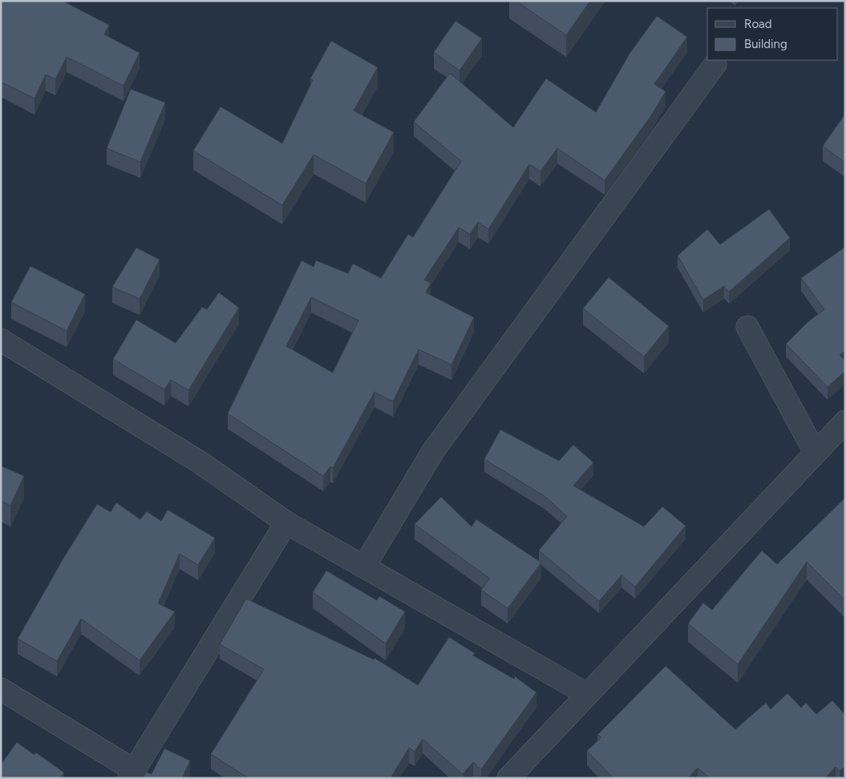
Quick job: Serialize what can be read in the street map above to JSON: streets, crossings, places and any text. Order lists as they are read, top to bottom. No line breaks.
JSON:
{"legend":["Road","Building"]}
